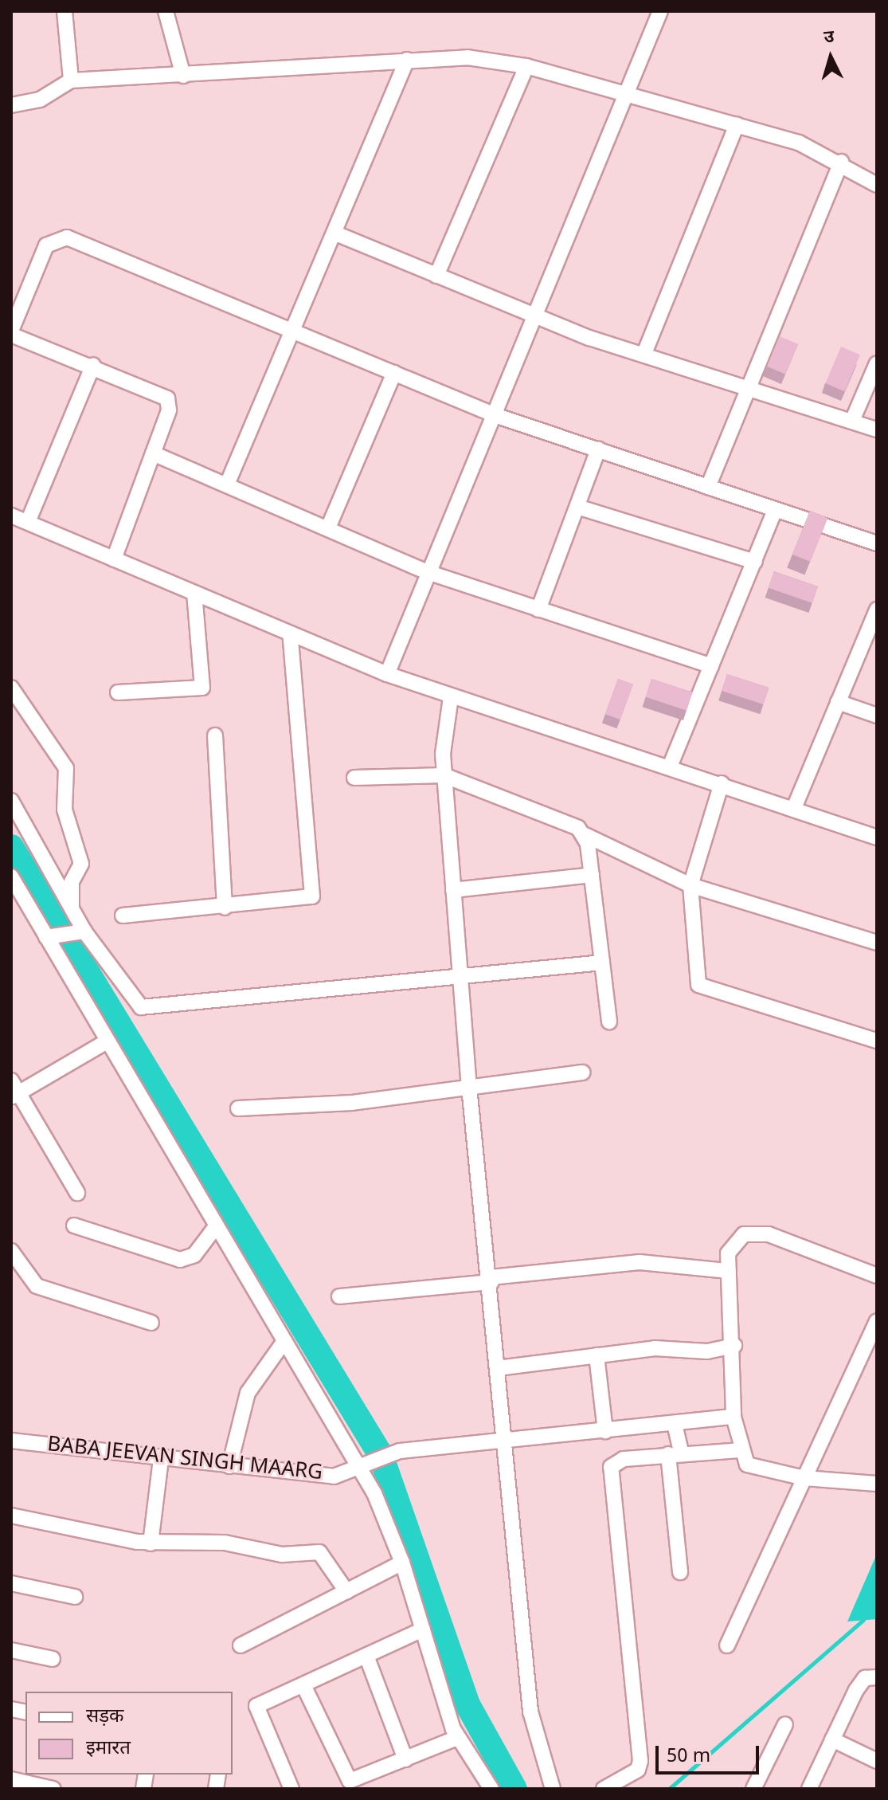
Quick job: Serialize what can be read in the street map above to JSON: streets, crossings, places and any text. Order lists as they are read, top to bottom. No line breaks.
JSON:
{"streets":{"street":["BABA JEEVAN SINGH MAARG"]},"legend":["सड़क","इमारत"],"scale_bar":"50 m","north":"top"}
